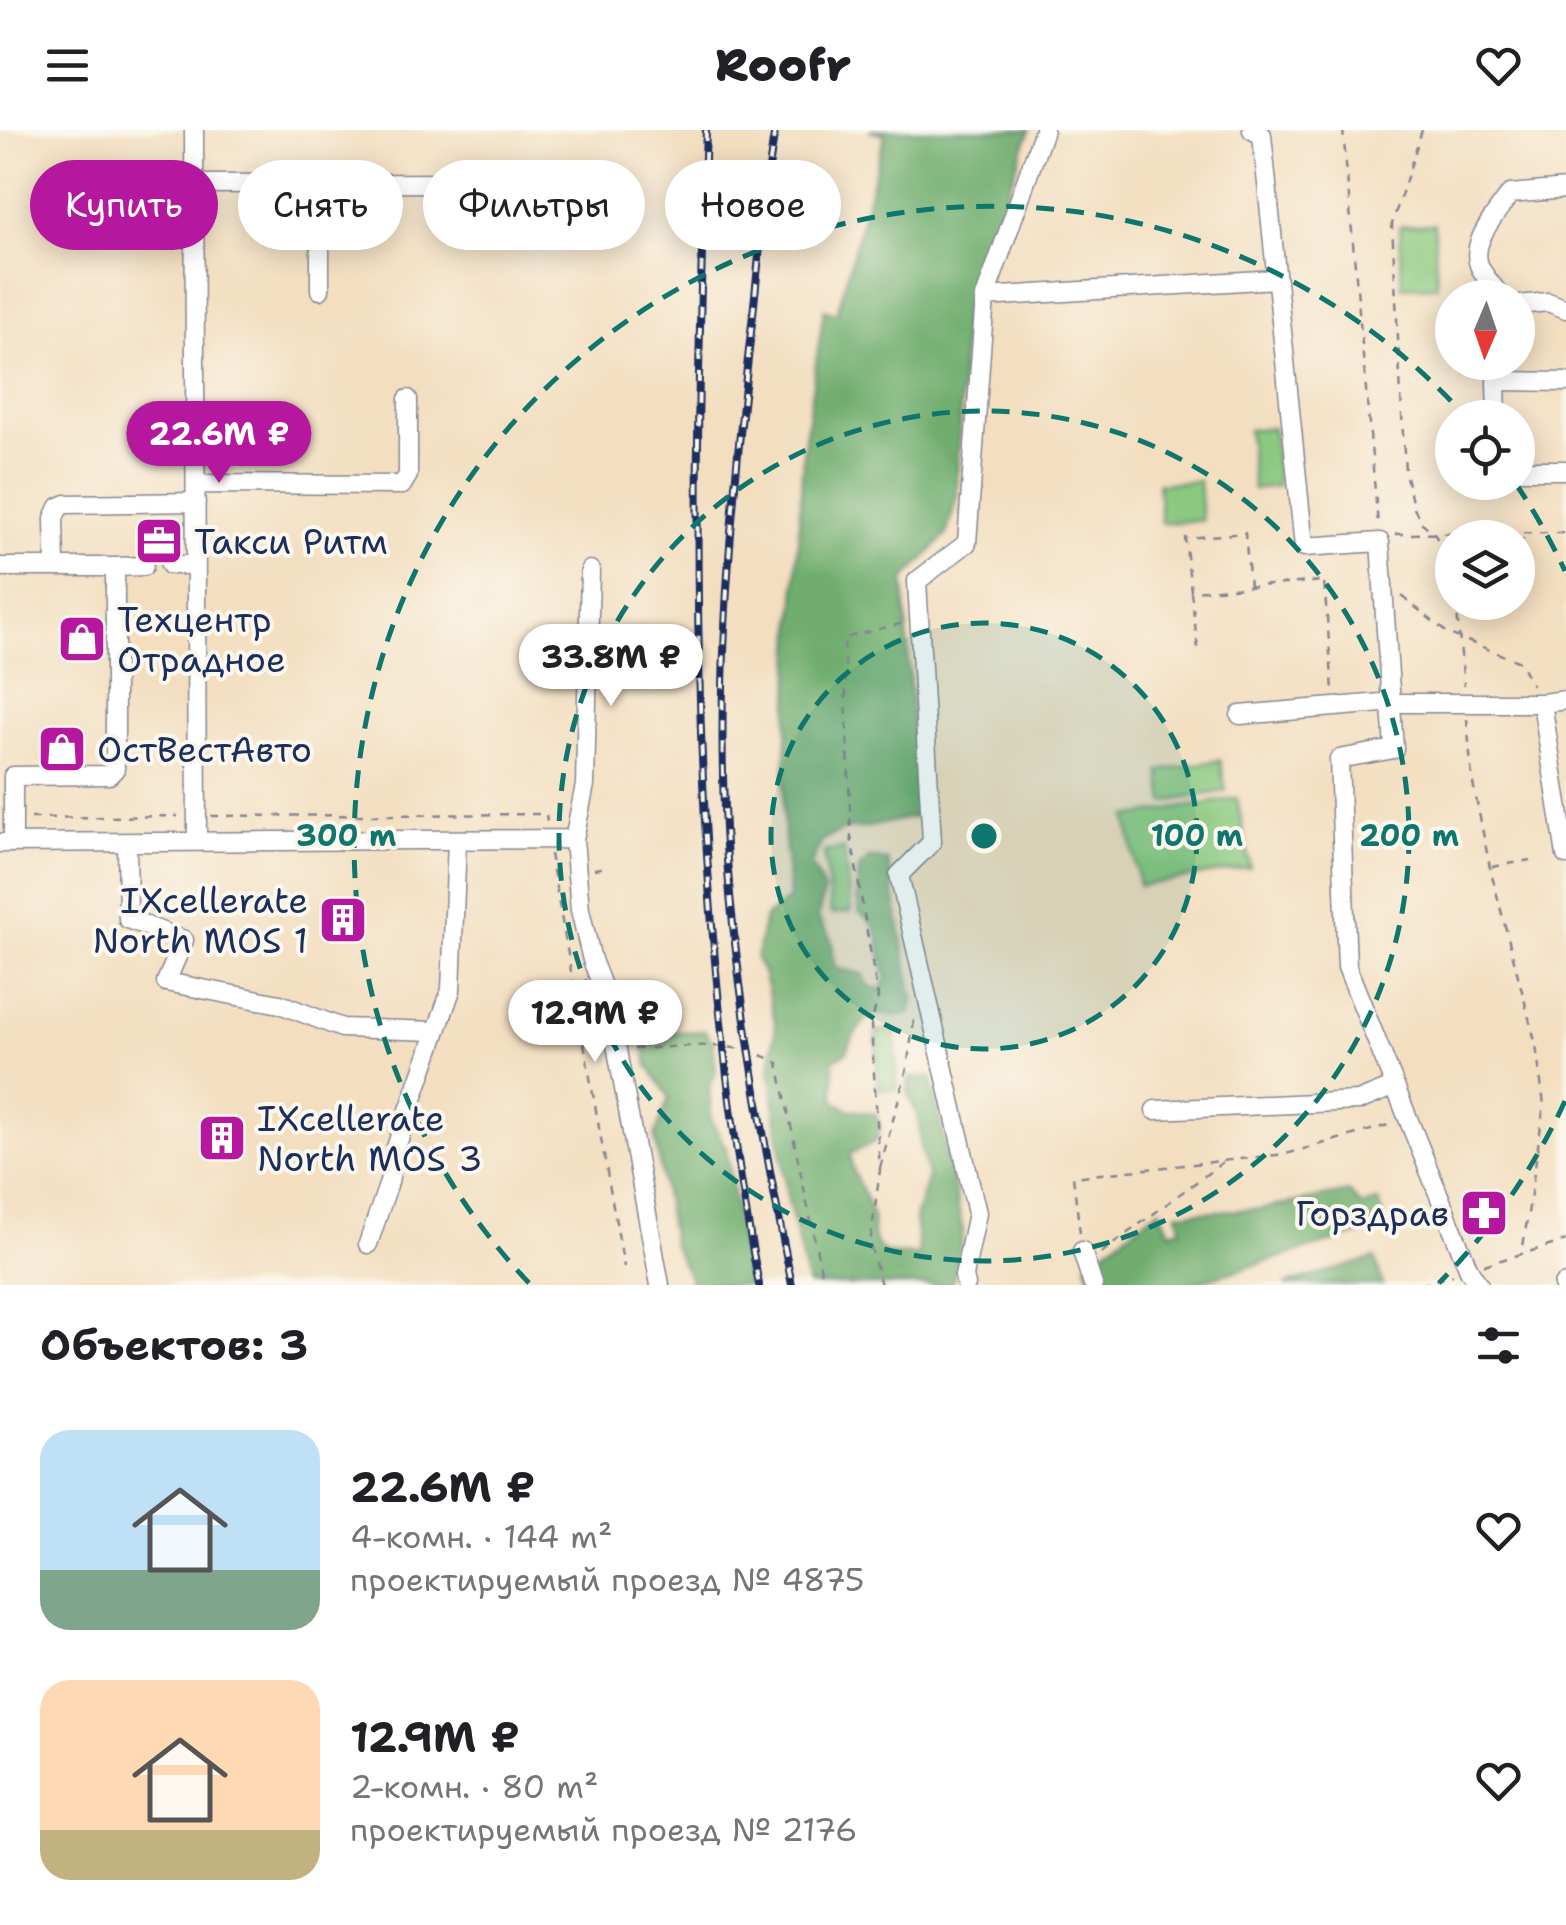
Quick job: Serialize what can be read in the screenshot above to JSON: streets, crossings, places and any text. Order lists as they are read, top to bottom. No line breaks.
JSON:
{"places":{"office":["Такси Ритм"],"shop":["Техцентр Отрадное","ОстВестАвто"],"building":["IXcellerate North MOS 1","IXcellerate North MOS 3"],"pharmacy":["Горздрав"]},"north":"bottom","page":{"header":"Roofr","chip":["Купить","Снять","Фильтры","Новое"],"price":["22.6M ₽","33.8M ₽","12.9M ₽"],"heading":"Объектов: 3","list":[{"name":"22.6M ₽","note":"4-комн. · 144 m² · проектируемый проезд № 4875"},{"name":"12.9M ₽","note":"2-комн. · 80 m² · проектируемый проезд № 2176"}]},"rings":["100 m","200 m","300 m"]}
